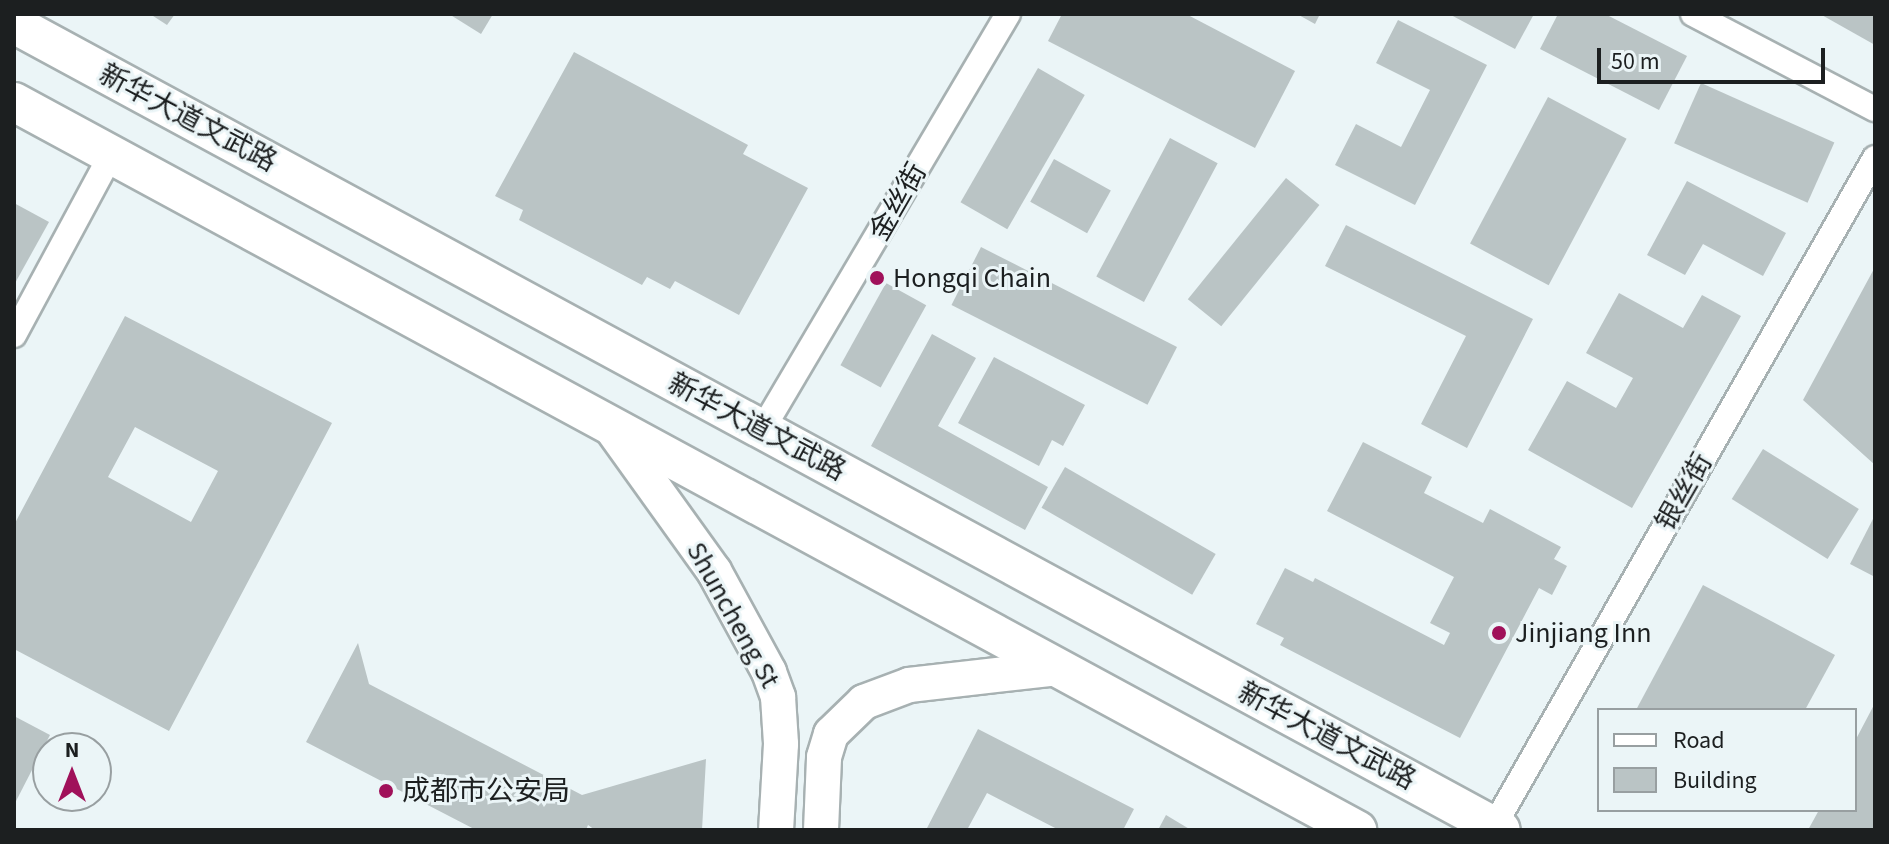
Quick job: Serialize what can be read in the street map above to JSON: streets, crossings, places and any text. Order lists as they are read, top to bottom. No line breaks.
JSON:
{"streets":{"main road":["新华大道文武路","Shuncheng St"],"street":["金丝街","银丝街"]},"crossings":[["新华大道文武路","金丝街"],["新华大道文武路","银丝街"]],"places":["Hongqi Chain","Jinjiang Inn","成都市公安局"],"legend":["Road","Building"],"scale_bar":"50 m","north":"top"}
